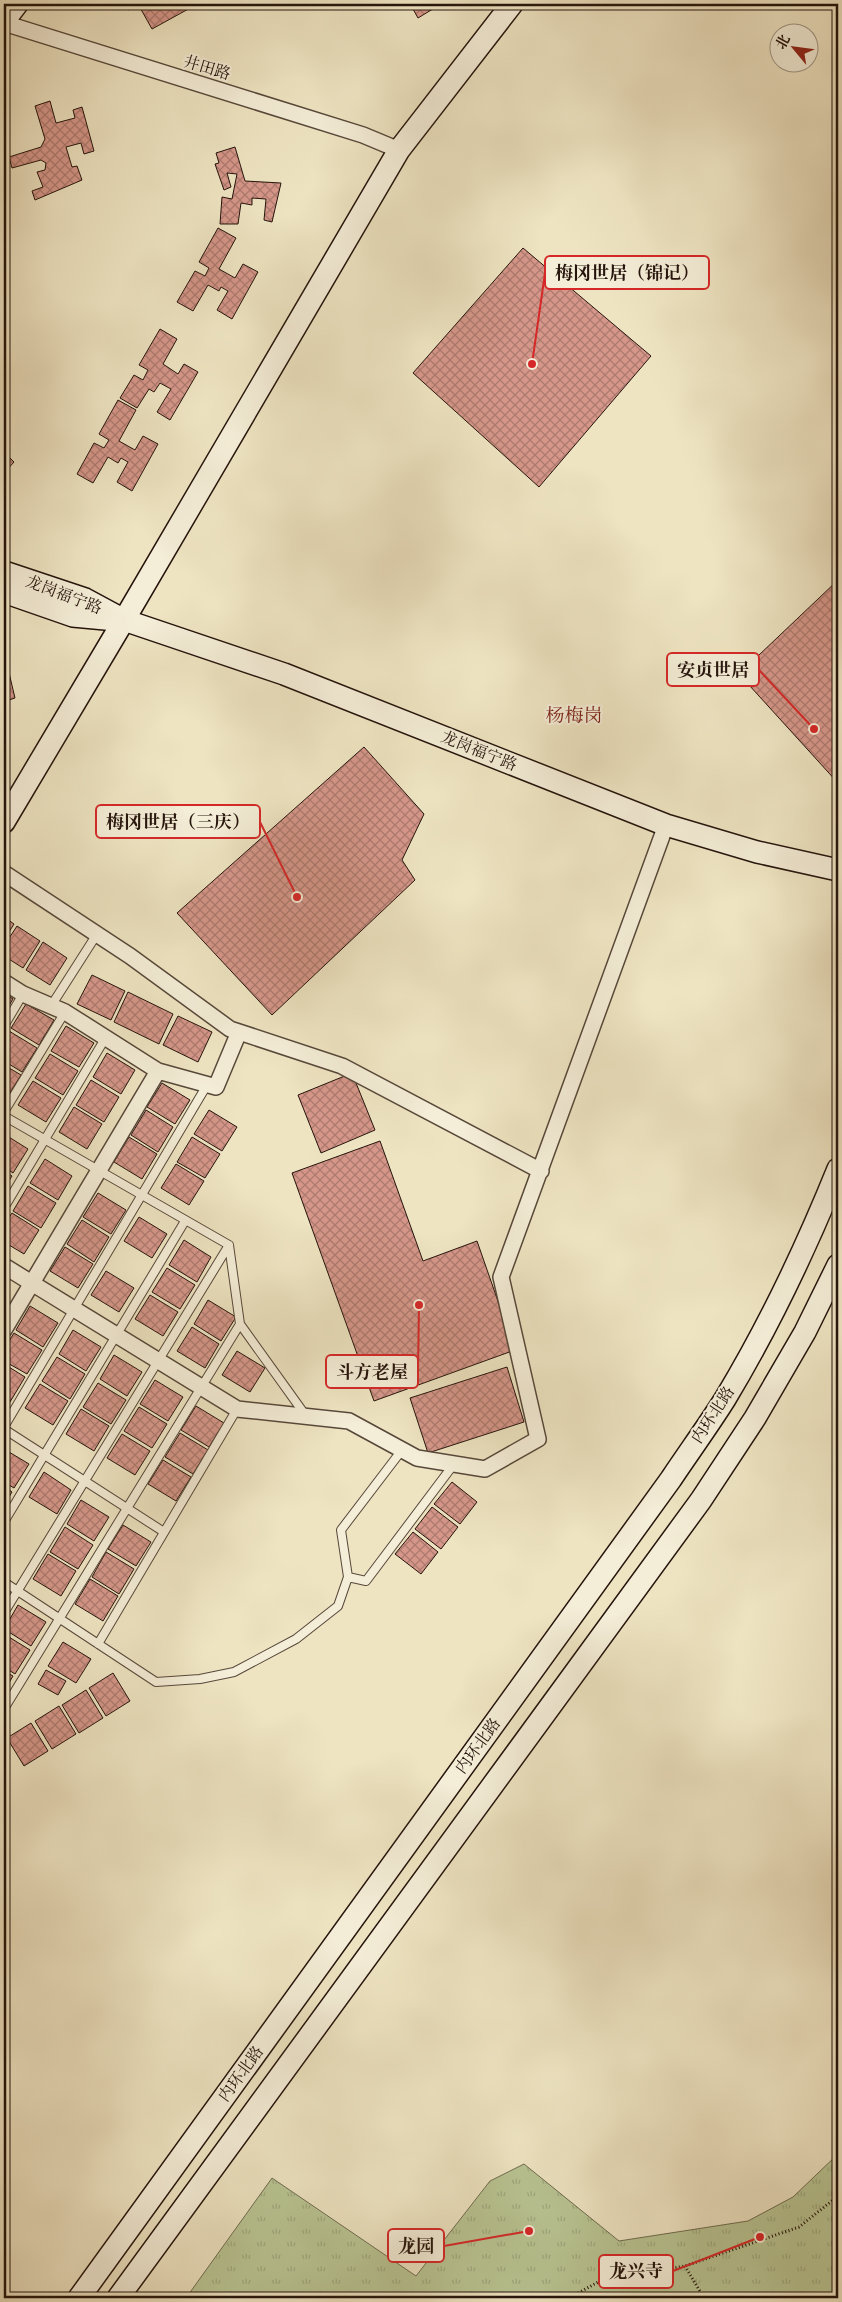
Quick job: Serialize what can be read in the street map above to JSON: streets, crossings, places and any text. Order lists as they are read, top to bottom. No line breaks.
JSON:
{"streets":{"main road":["龙岗福宁路","内环北路"],"street":["井田路"]},"districts":["杨梅岗"],"places":["梅冈世居（锦记）","安贞世居","梅冈世居（三庆）","斗方老屋","龙园","龙兴寺"],"north":"top left"}
